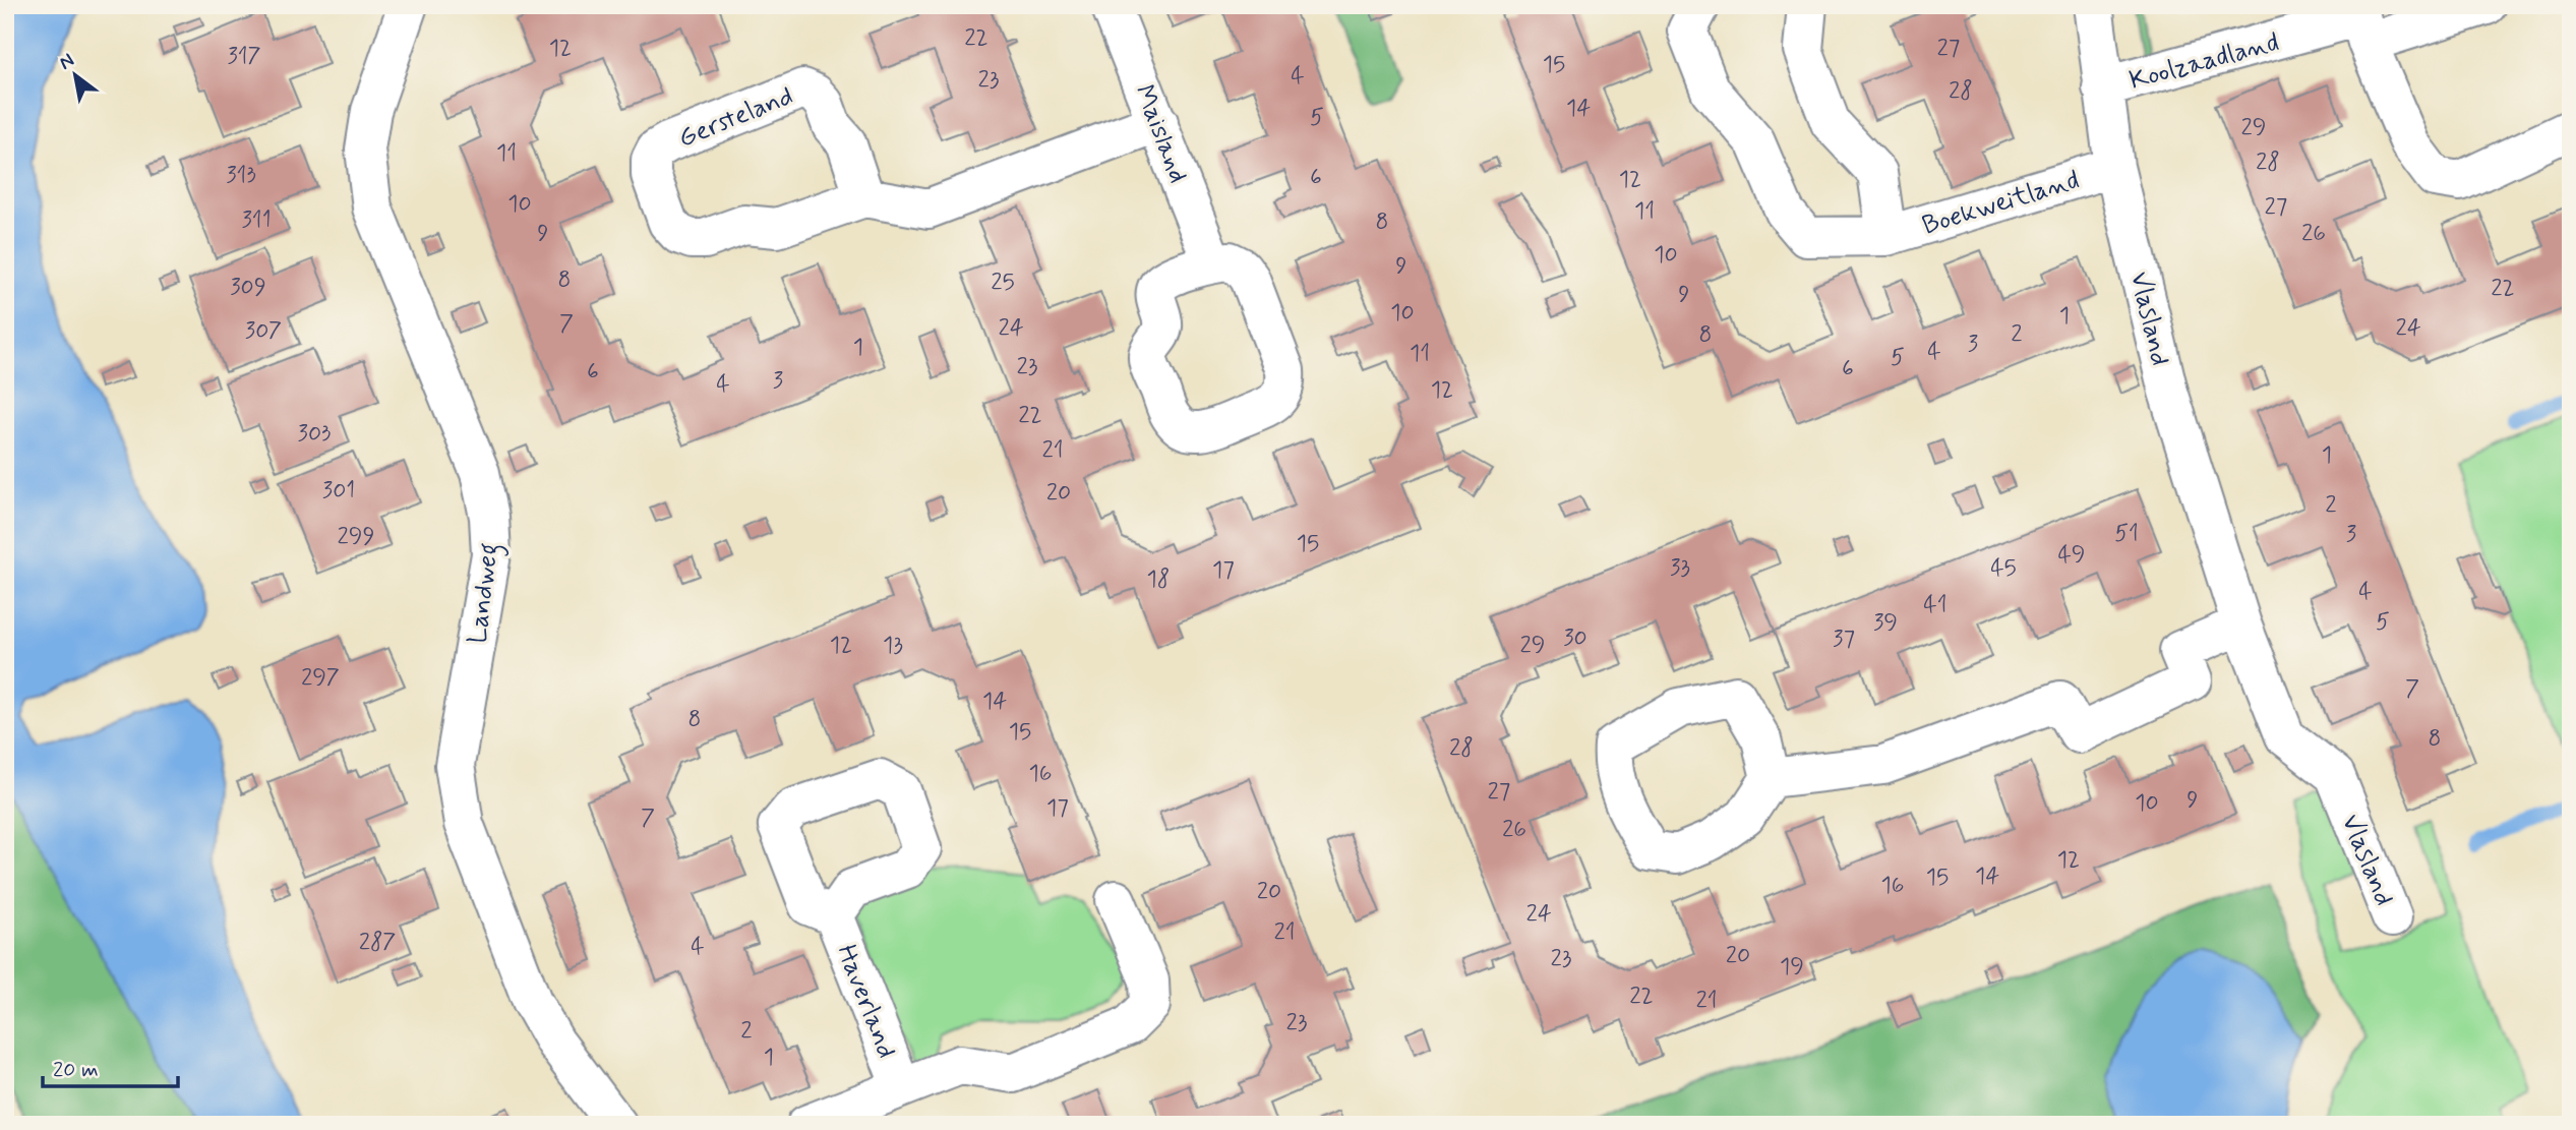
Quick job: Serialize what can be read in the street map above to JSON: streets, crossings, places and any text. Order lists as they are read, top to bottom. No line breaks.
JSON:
{"streets":{"street":["Koolzaadland","Gersteland","Maisland","Boekweitland","Vlasland","Landweg","Haverland"]},"crossings":[["Koolzaadland","Vlasland"],["Gersteland","Maisland"],["Boekweitland","Vlasland"]],"house_numbers":["22","12","27","317","15","4","23","28","14","5","29","11","28","313","6","12","10","27","11","311","8","9","26","10","9","8","25","309","22","9","10","1","7","24","24","307","2","8","3","1","4","11","5","23","6","6","3","4","12","22","303","21","1","301","20","2","51","3","299","15","49","33","45","17","18","4","41","5","39","30","37","12","13","29","297","7","14","8","15","8","28","16","27","9","10","17","7","26","12","14","15","16","20","24","21","287","4","20","23","19","22","21","23","2","1"],"scale_bar":"20 m","north":"top left"}
